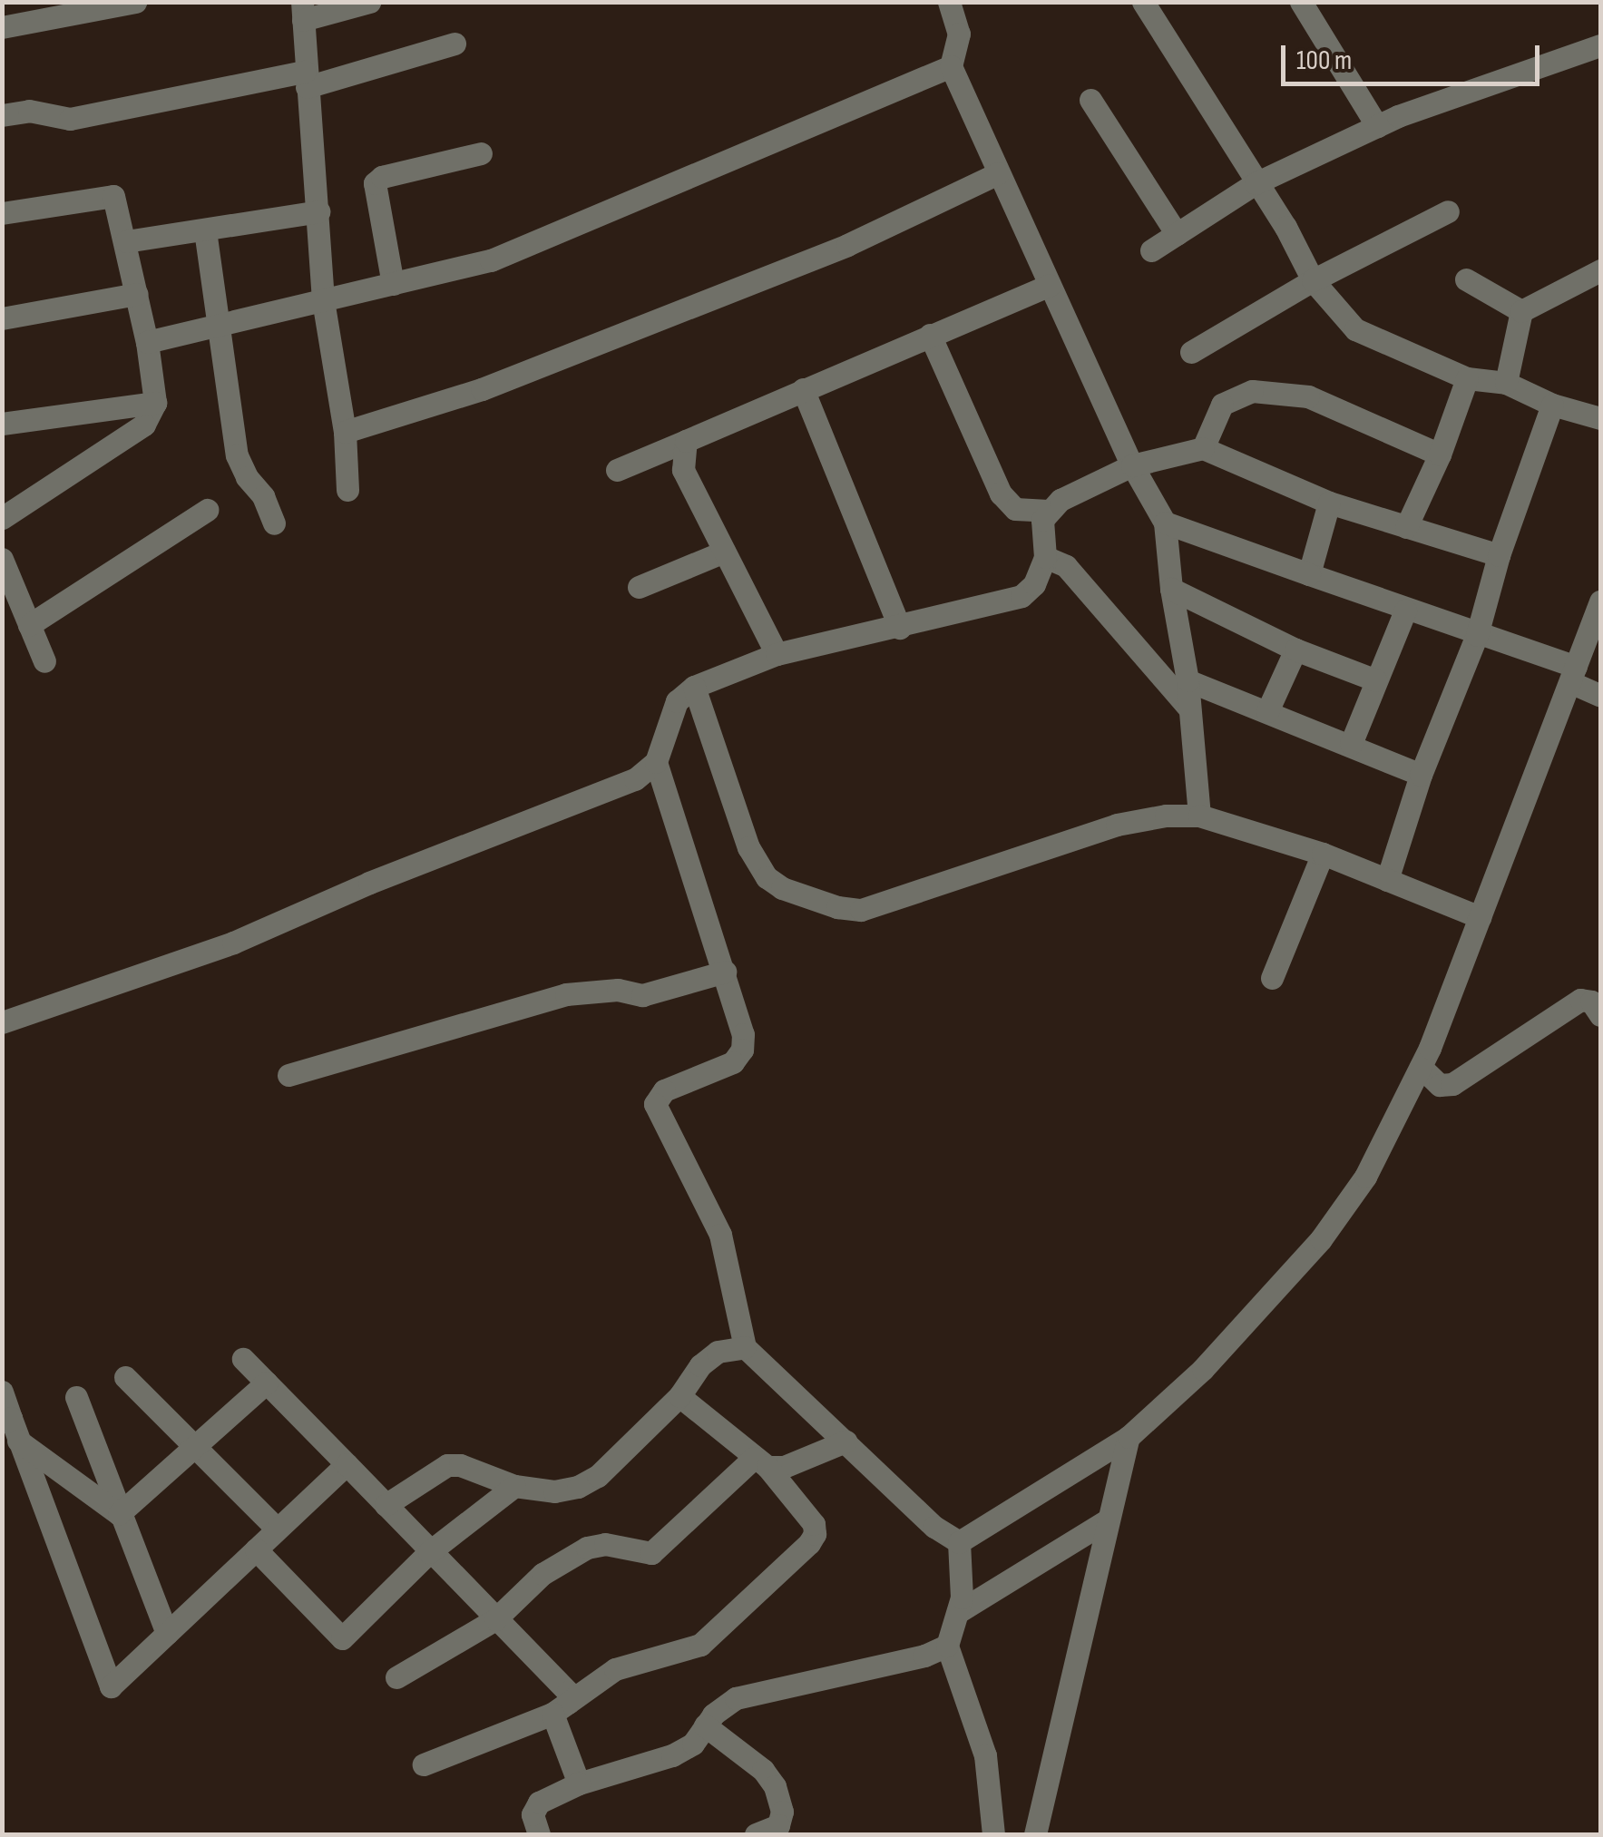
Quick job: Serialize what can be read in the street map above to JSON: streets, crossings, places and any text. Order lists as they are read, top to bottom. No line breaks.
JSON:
{"scale_bar":"100 m"}
